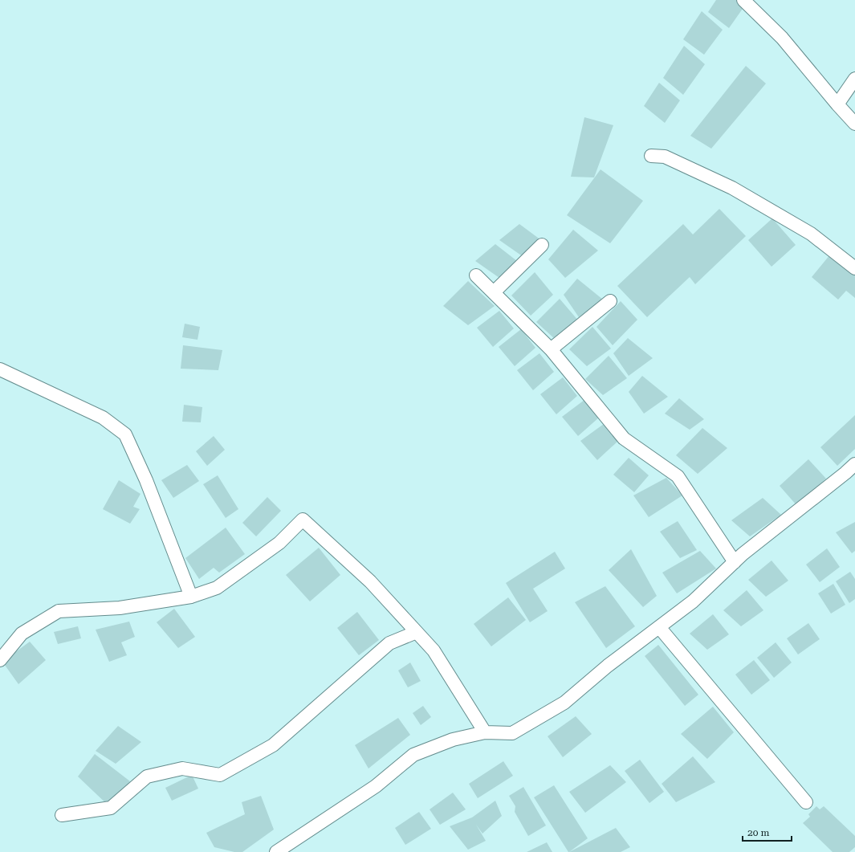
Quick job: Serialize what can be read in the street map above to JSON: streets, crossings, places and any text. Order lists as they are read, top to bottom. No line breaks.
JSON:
{"scale_bar":"20 m"}
